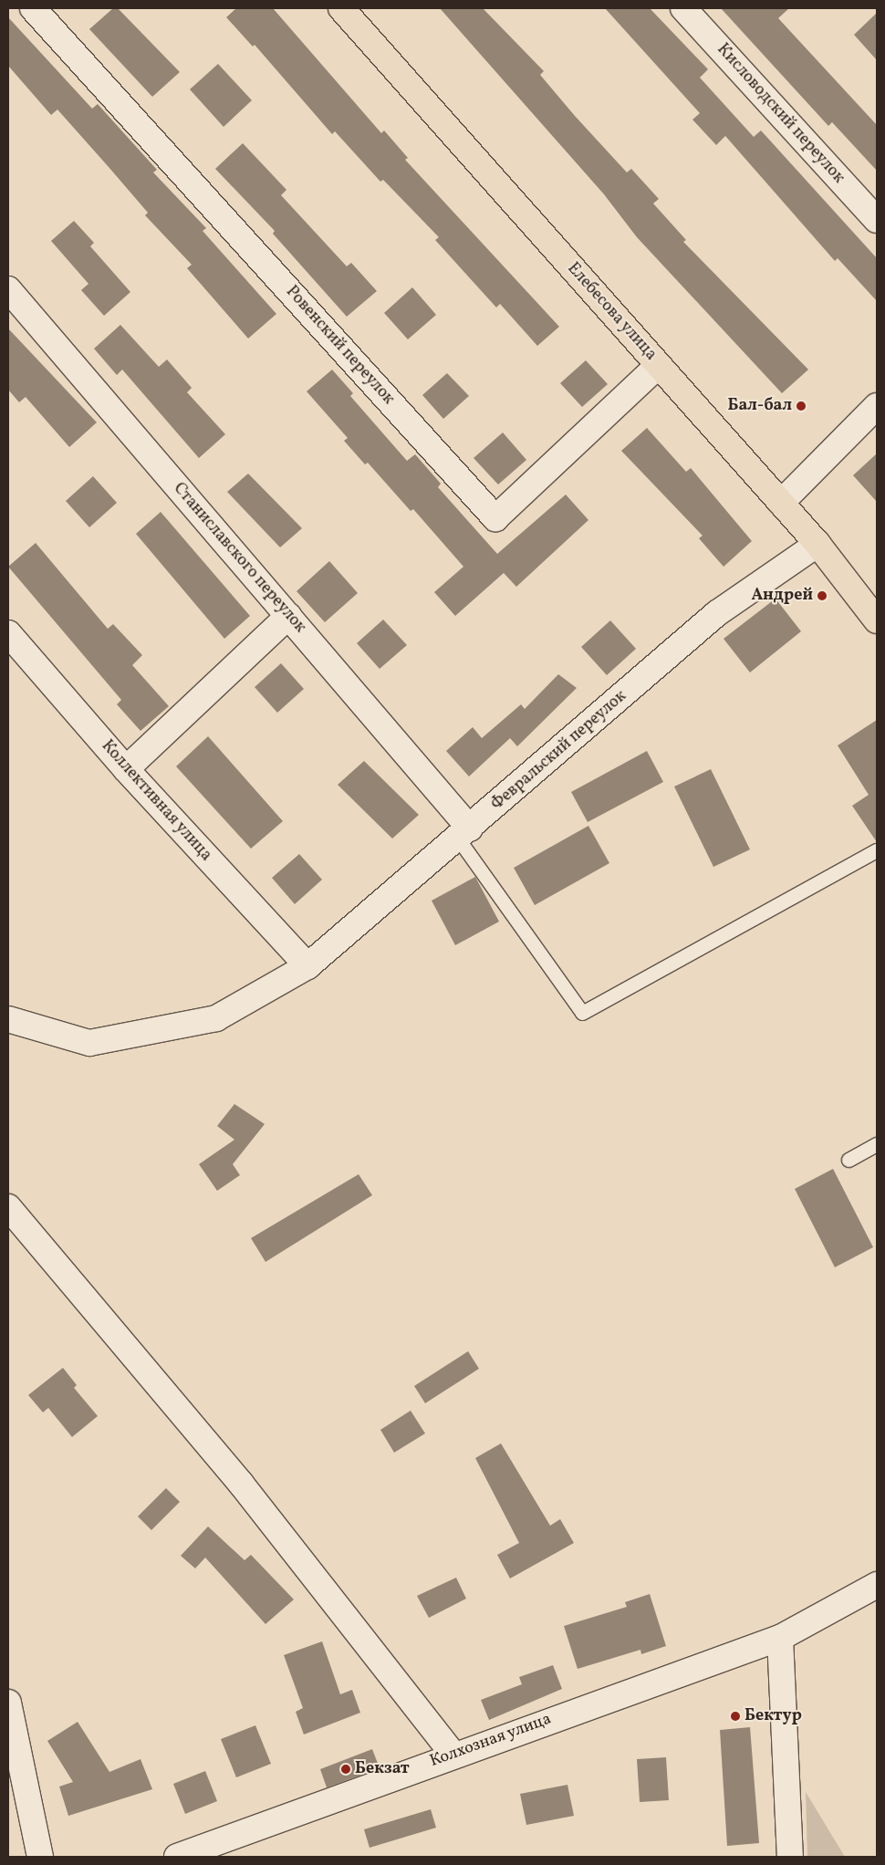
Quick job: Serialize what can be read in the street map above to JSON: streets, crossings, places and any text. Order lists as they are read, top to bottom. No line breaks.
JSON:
{"streets":{"main road":["Елебесова улица"],"street":["Кисловодский переулок","Ровенский переулок","Станиславского переулок","Февральский переулок","Коллективная улица","Колхозная улица"]},"crossings":[["Елебесова улица","Ровенский переулок"],["Елебесова улица","Февральский переулок"],["Станиславского переулок","Февральский переулок"],["Февральский переулок","Коллективная улица"]],"places":["Бал-бал","Андрей","Бектур","Бекзат"]}
